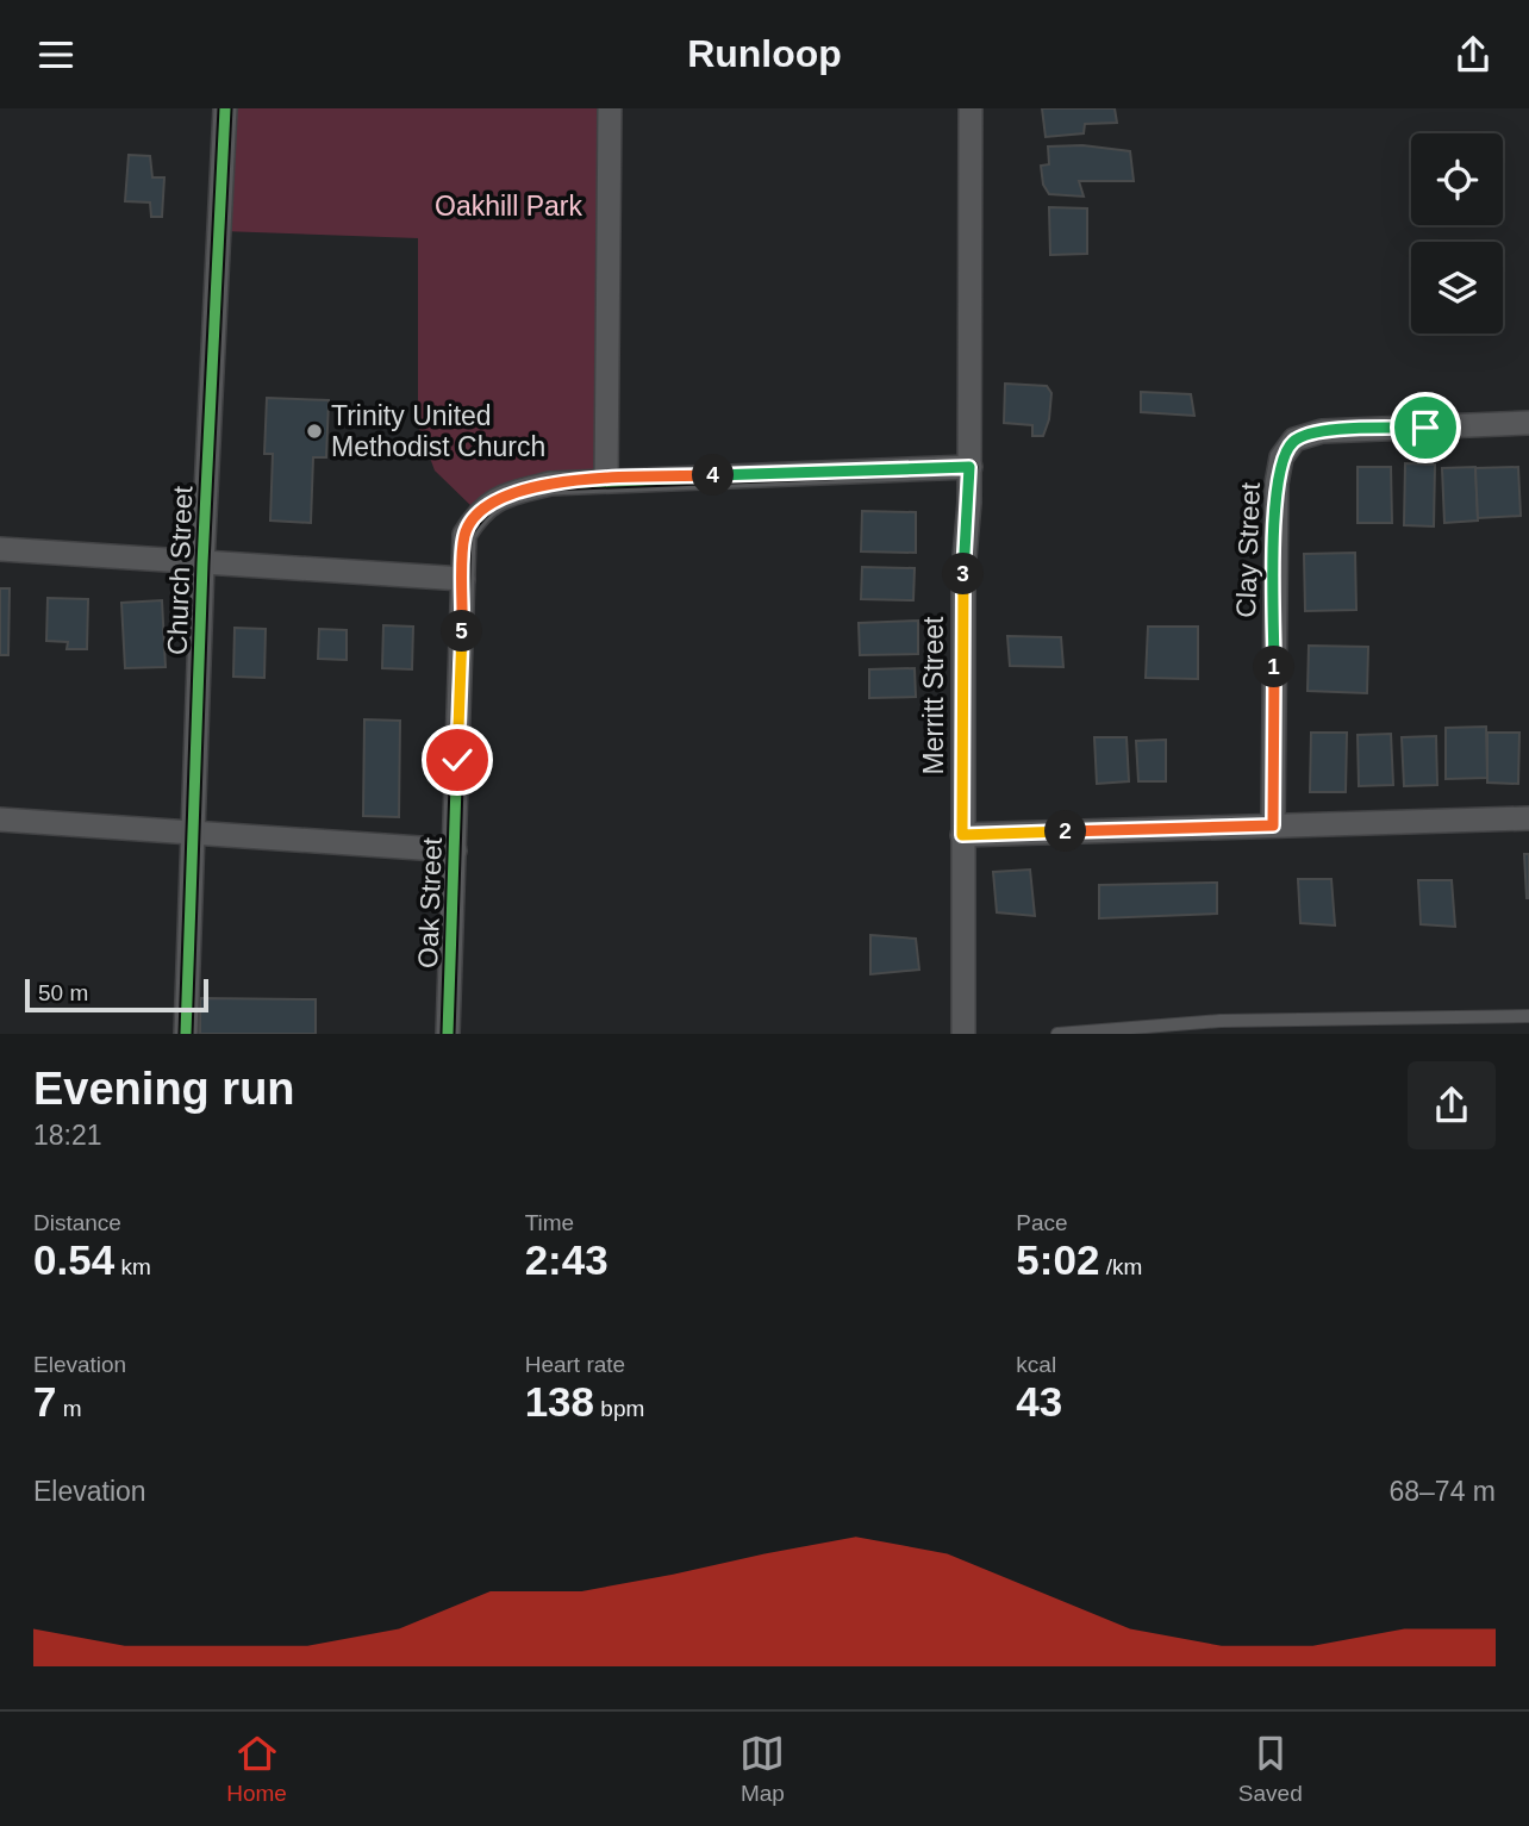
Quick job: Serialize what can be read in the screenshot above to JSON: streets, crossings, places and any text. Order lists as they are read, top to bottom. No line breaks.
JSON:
{"streets":{"street":["Clay Street","Church Street","Merritt Street","Oak Street"]},"crossings":[["Merritt Street","Oak Street"]],"parks":["Oakhill Park"],"places":["Trinity United Methodist Church"],"scale_bar":"50 m","page":{"header":"Runloop","pins":["4","3","5","1","2"],"scale":"50 m","heading":["Evening run","18:21"],"stats":[["Distance","0.54 km"],["Time","2:43"],["Pace","5:02 /km"],["Elevation","7 m"],["Heart rate","138 bpm"],["kcal","43"]],"chart":["Elevation","68–74 m"],"tabs":["Home","Map","Saved"]}}
